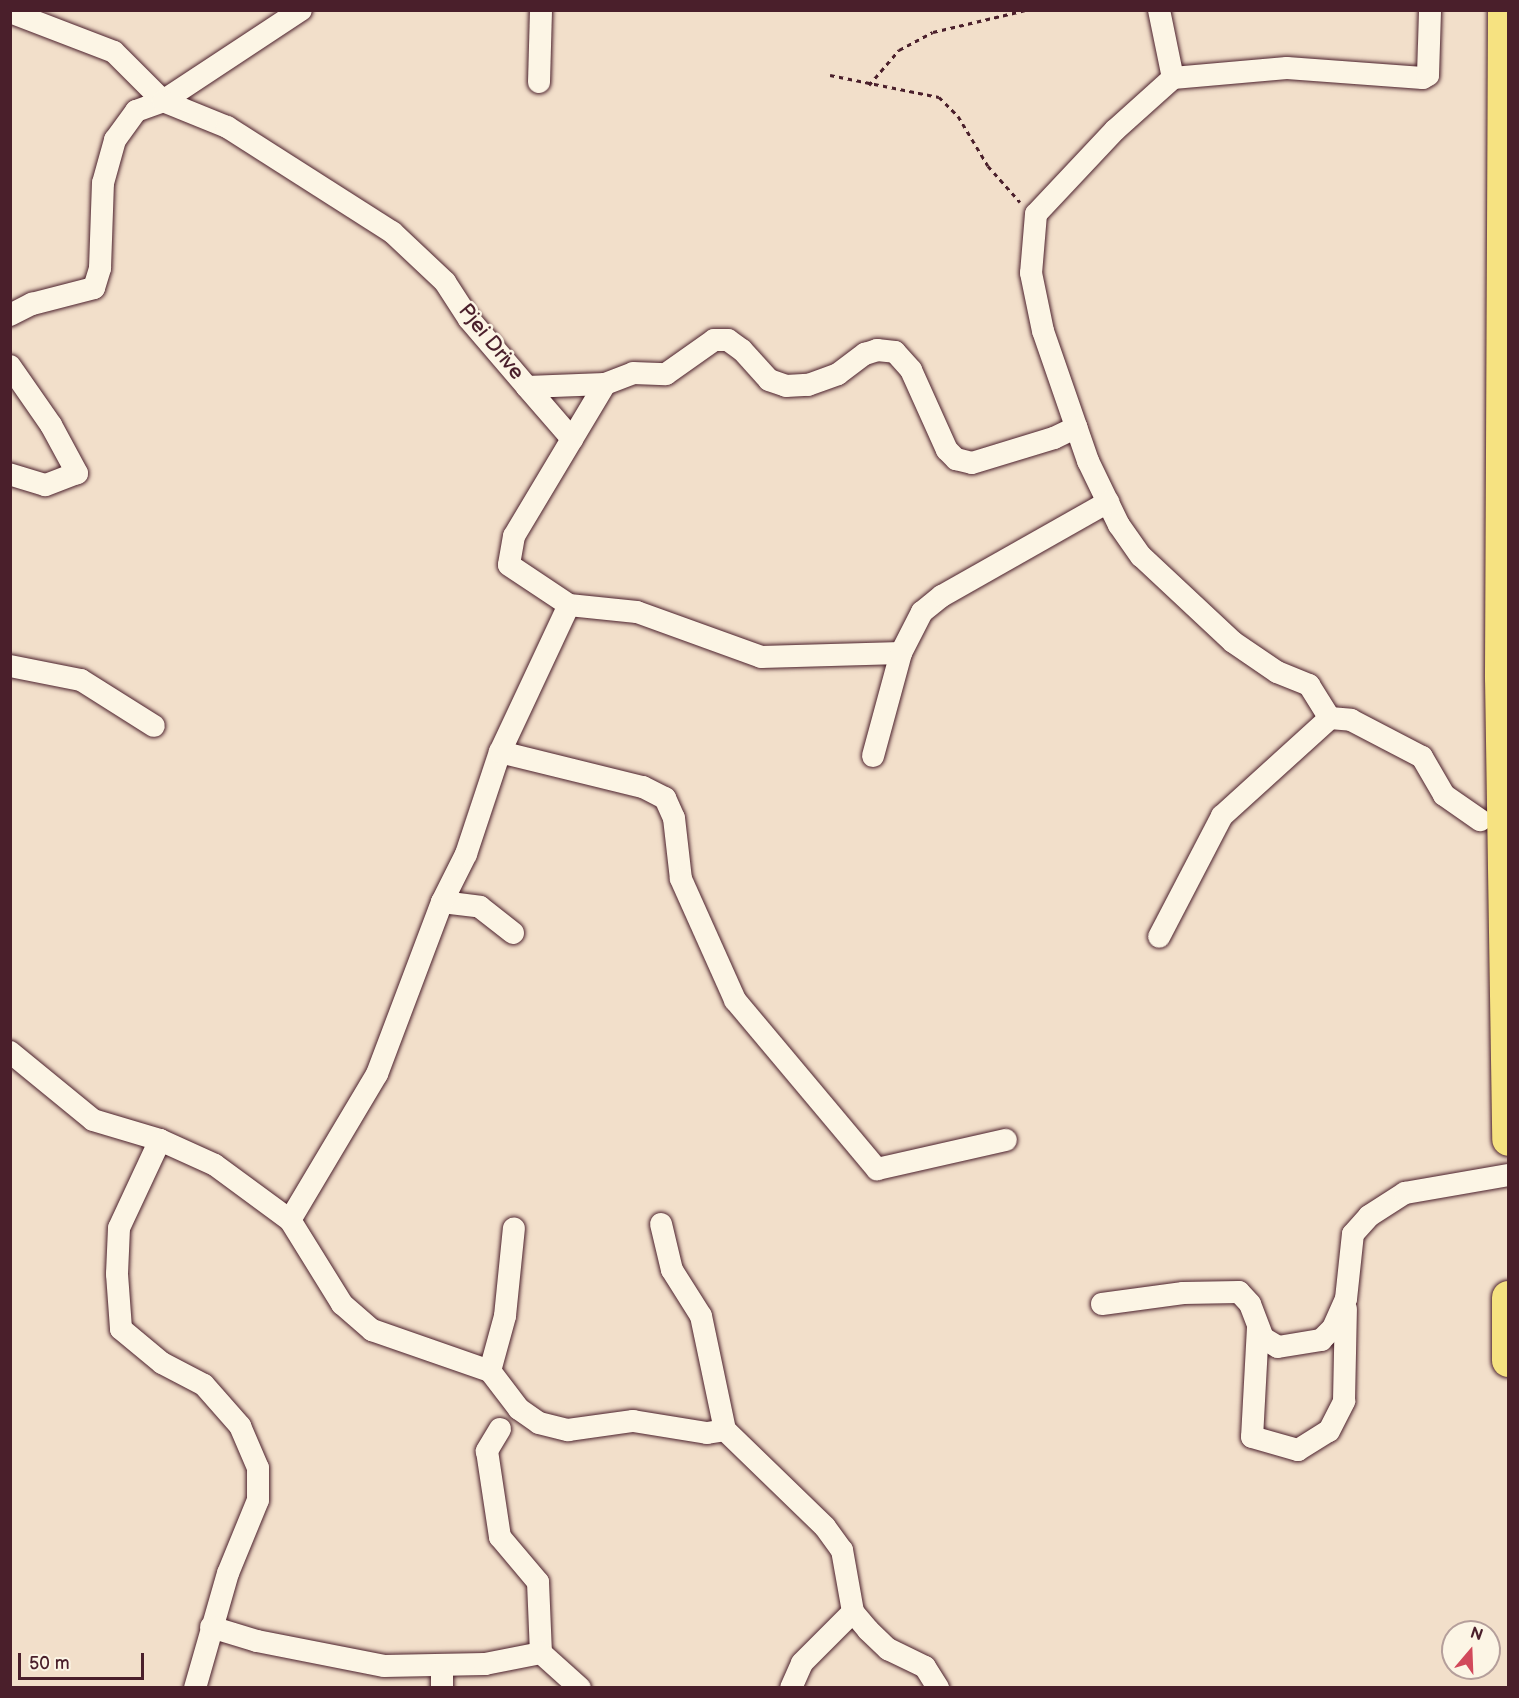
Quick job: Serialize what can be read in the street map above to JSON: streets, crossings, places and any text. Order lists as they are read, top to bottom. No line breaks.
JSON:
{"streets":{"street":["Pjei Drive"]},"scale_bar":"50 m","north":"top"}
